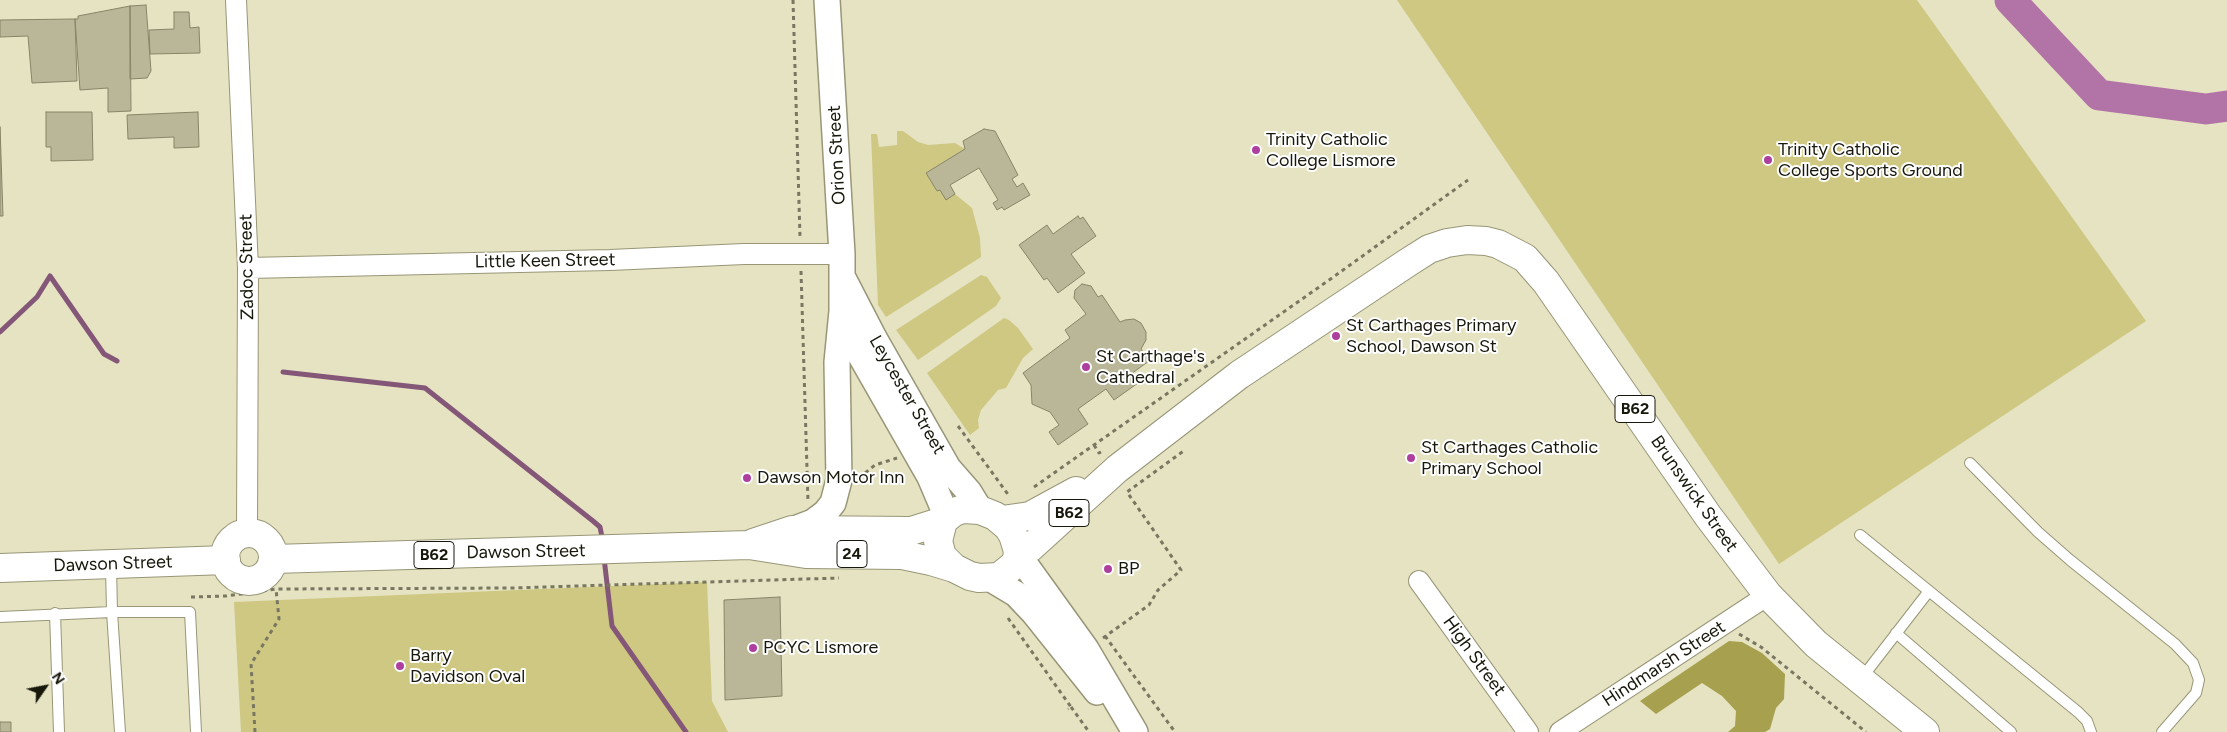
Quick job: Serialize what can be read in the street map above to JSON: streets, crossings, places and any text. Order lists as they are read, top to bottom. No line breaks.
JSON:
{"streets":{"main road":["B62","Brunswick Street","Dawson Street","24"],"street":["Orion Street","Little Keen Street","Zadoc Street","Leycester Street","High Street","Hindmarsh Street"]},"crossings":[["Orion Street","Little Keen Street"],["Orion Street","Leycester Street"],["Orion Street","B62"],["Orion Street","Dawson Street"],["Little Keen Street","Zadoc Street"],["Little Keen Street","Leycester Street"],["Zadoc Street","Dawson Street"],["Leycester Street","B62"],["Leycester Street","Dawson Street"],["B62","Brunswick Street"],["B62","Dawson Street"],["Brunswick Street","Hindmarsh Street"]],"places":["Trinity Catholic College Lismore","Trinity Catholic College Sports Ground","St Carthages Primary School, Dawson St","St Carthage's Cathedral","St Carthages Catholic Primary School","Dawson Motor Inn","BP","PCYC Lismore","Barry Davidson Oval"],"north":"top right"}
